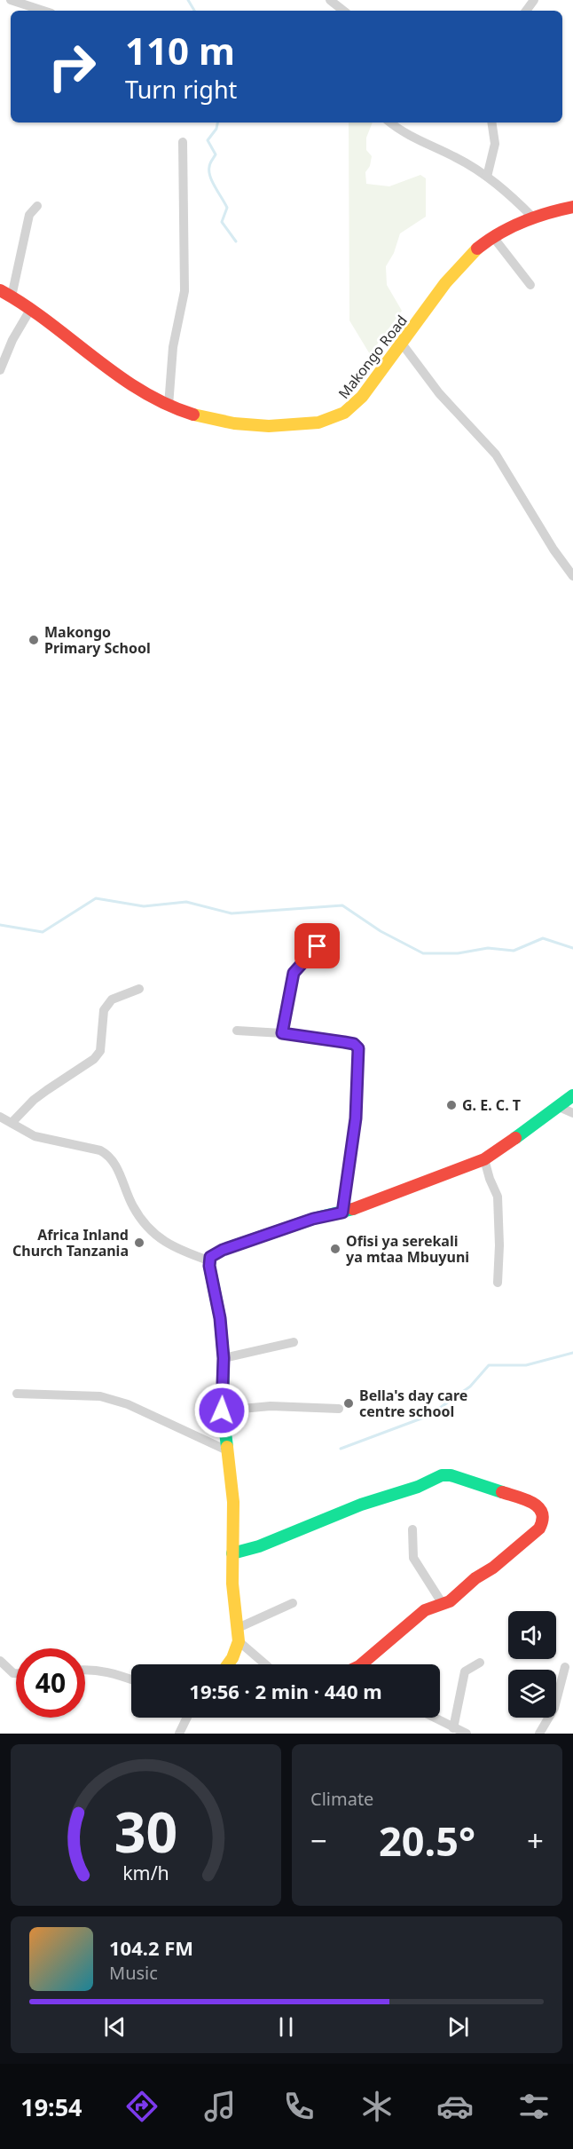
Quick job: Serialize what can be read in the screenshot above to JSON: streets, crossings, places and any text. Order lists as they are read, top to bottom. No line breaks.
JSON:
{"streets":{"street":["Makongo Road"]},"places":["Makongo Primary School","G. E. C. T","Africa Inland Church Tanzania","Ofisi ya serekali ya mtaa Mbuyuni","Bella's day care centre school"],"page":{"turn":["110 m","Turn right"],"limit":"40","trip":"19:56 · 2 min · 440 m","tile":"Climate","heat":["−","20.5°","+"],"song":["104.2 FM","Music"],"tabs":"19:54","gauge":["30","km/h"]}}
